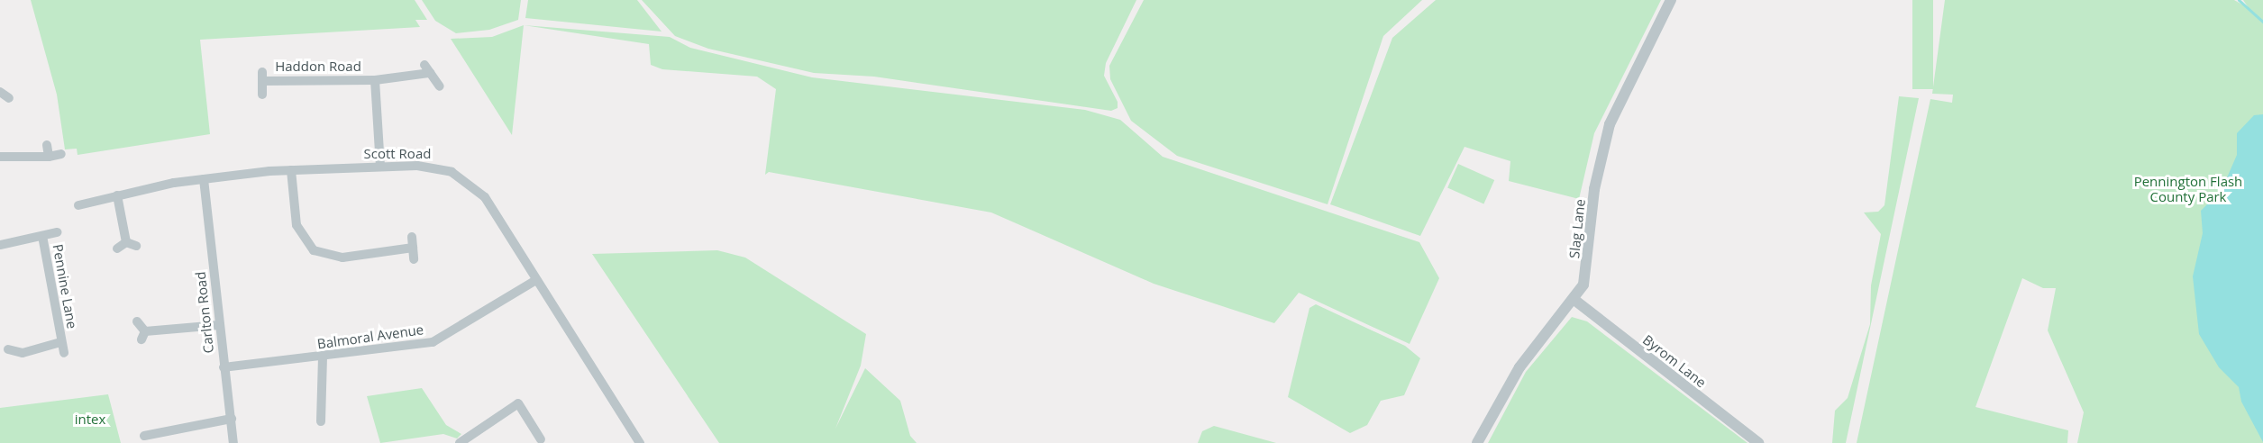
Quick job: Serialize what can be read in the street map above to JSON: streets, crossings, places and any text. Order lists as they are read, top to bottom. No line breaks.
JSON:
{"streets":{"street":["Haddon Road","Scott Road","Slag Lane","Pennine Lane","Carlton Road","Balmoral Avenue","Byrom Lane"]},"crossings":[["Haddon Road","Scott Road"],["Scott Road","Carlton Road"],["Scott Road","Balmoral Avenue"],["Slag Lane","Byrom Lane"],["Carlton Road","Balmoral Avenue"]],"parks":["Pennington Flash County Park","intex"]}
